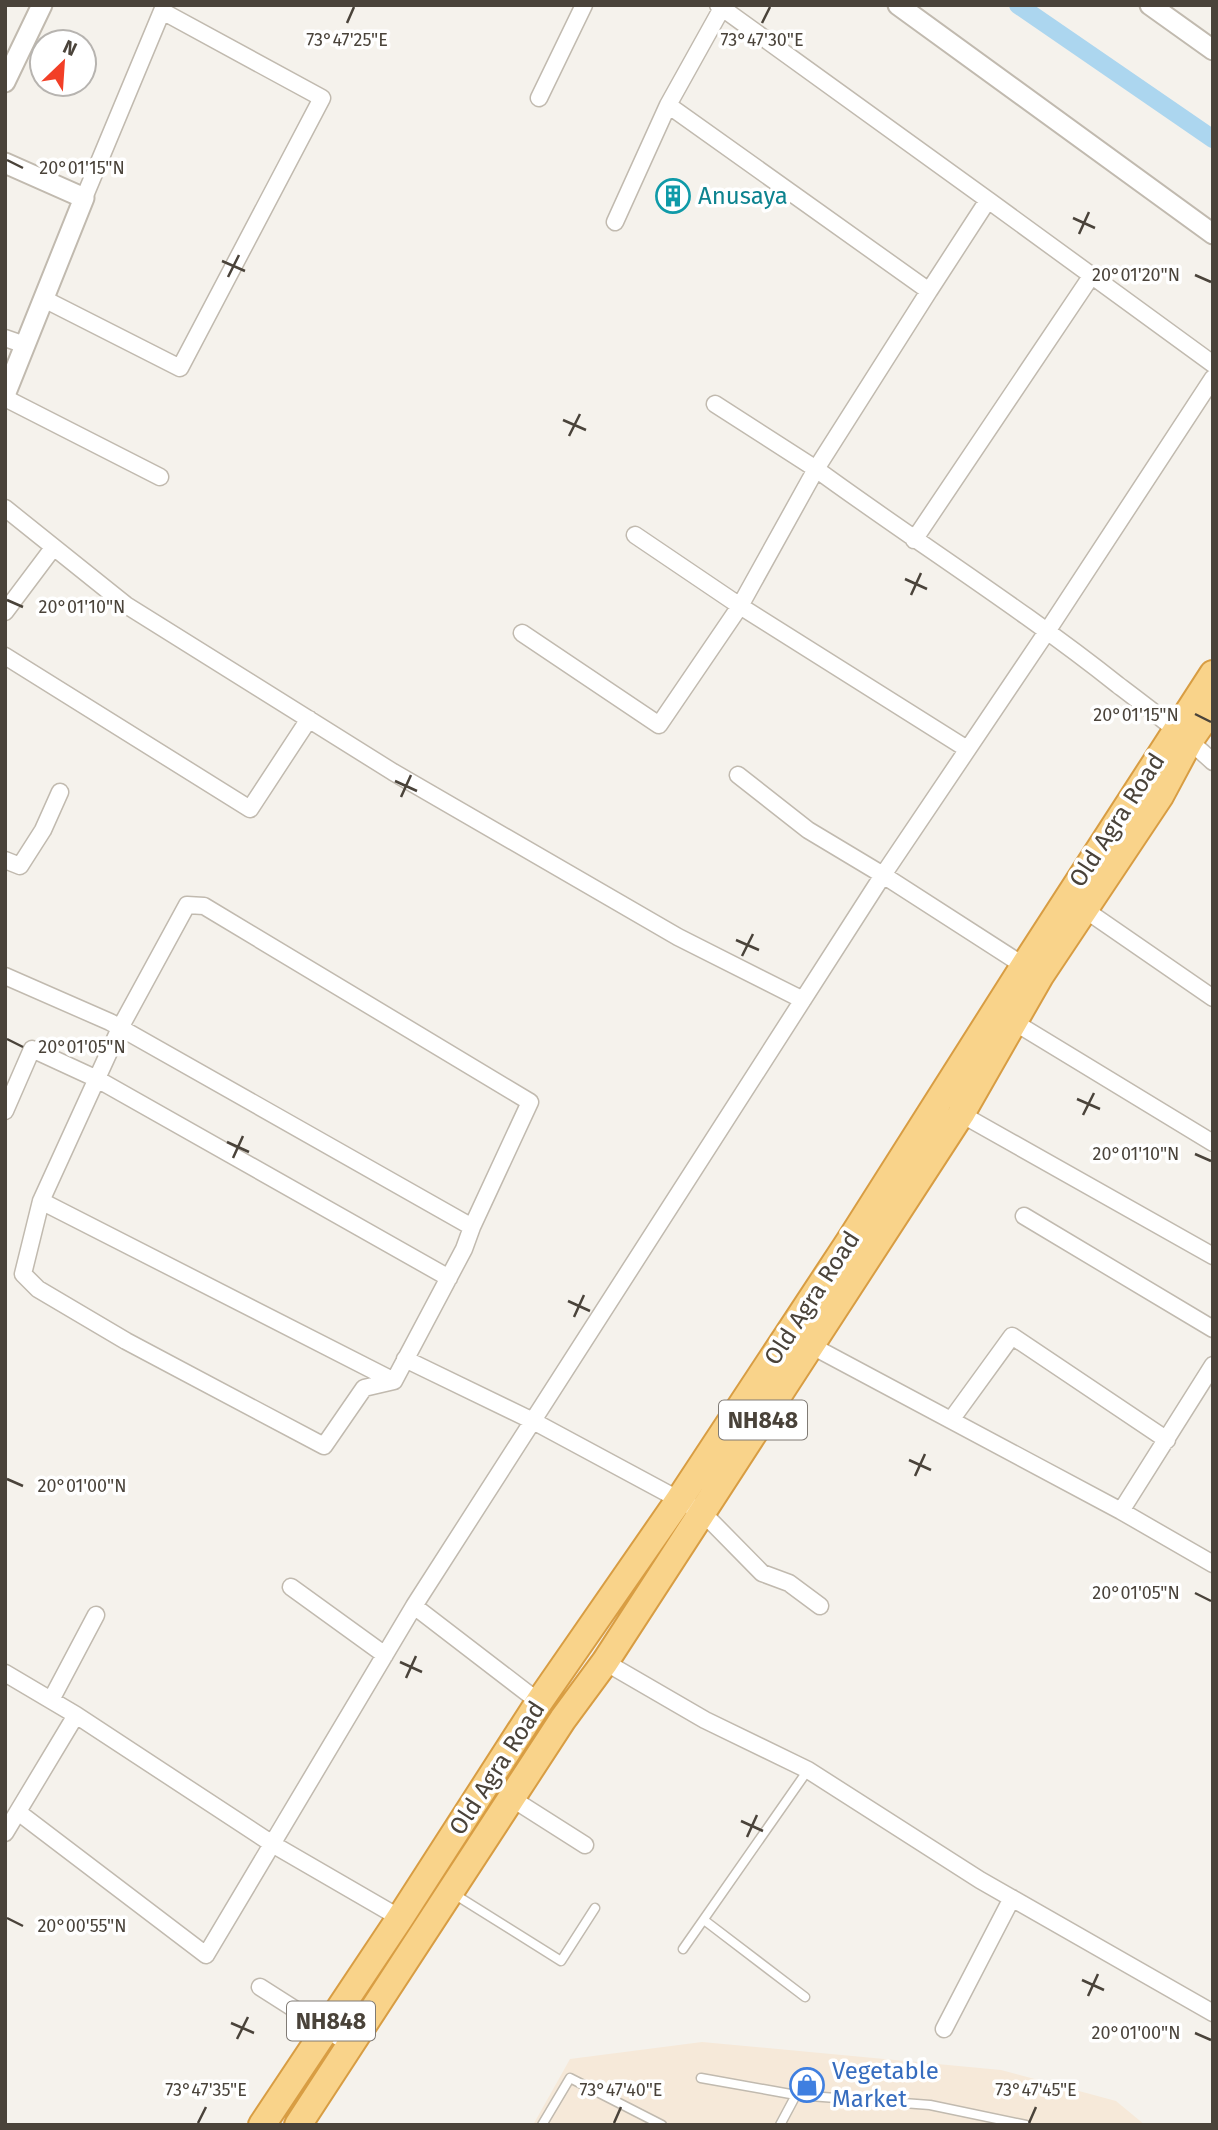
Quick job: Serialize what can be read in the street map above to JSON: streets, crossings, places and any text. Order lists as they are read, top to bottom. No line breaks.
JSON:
{"streets":{"highway":["Old Agra Road","NH848"]},"crossings":[["Old Agra Road","NH848"]],"places":{"building":["Anusaya"],"shop":["Vegetable Market"]},"north":"top right","coordinates":["73°47'25\"E","73°47'30\"E","20°01'15\"N","20°01'20\"N","20°01'10\"N","20°01'05\"N","20°01'00\"N","20°00'55\"N","73°47'35\"E","73°47'40\"E","73°47'45\"E"]}
